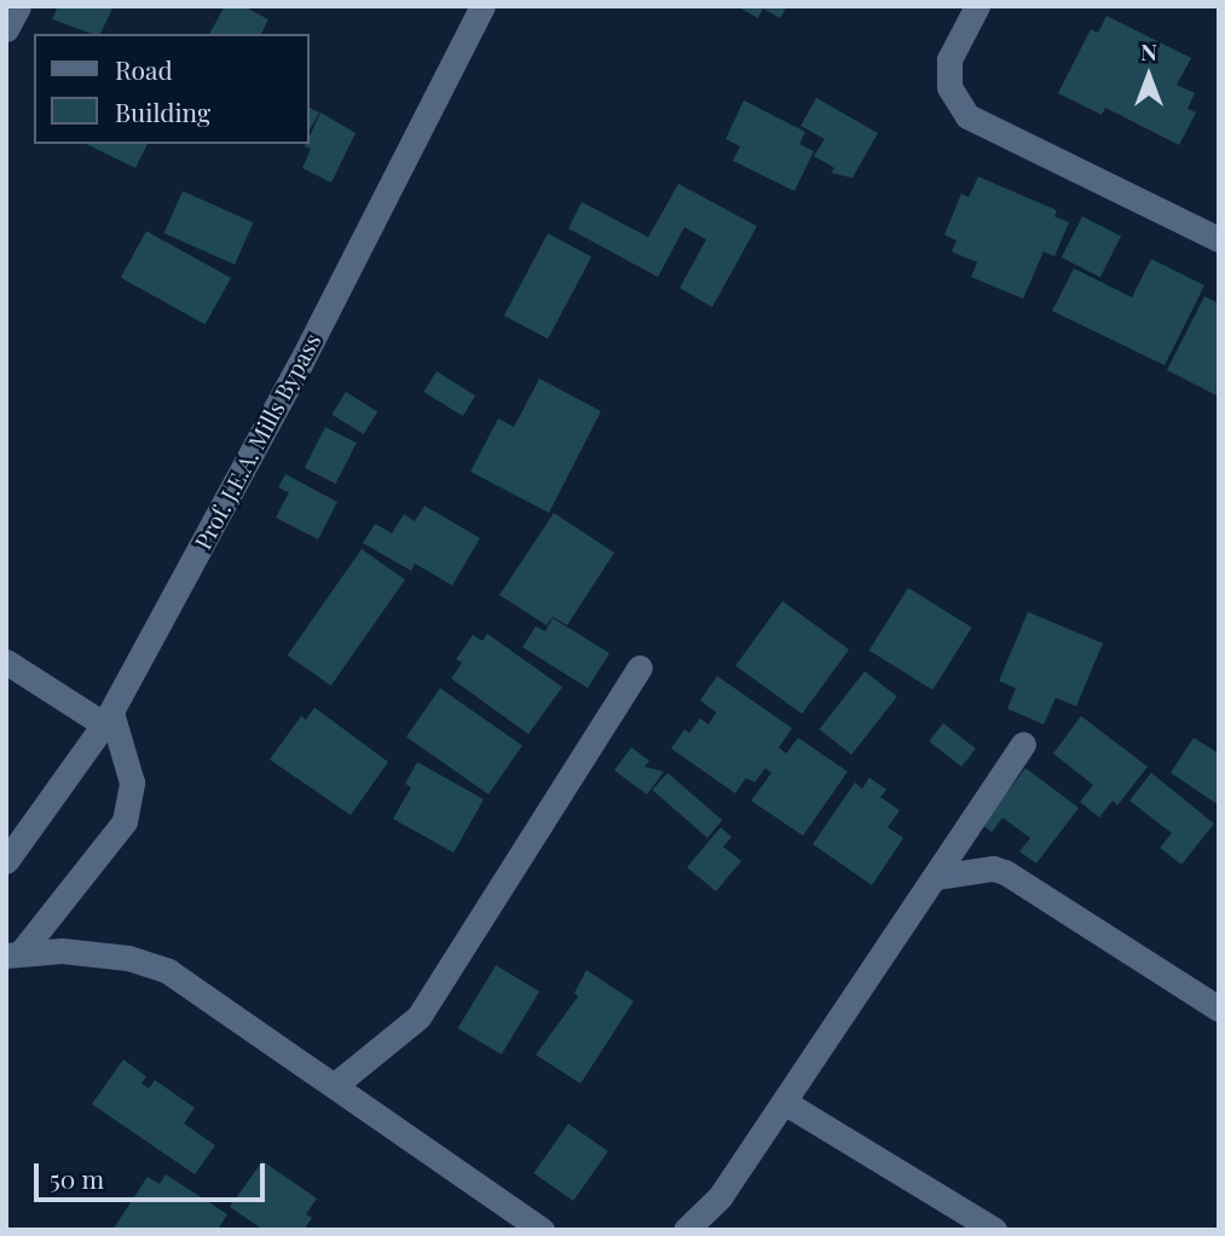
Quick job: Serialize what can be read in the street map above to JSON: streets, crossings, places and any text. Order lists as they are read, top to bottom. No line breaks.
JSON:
{"streets":{"street":["Prof. J.E.A. Mills Bypass"]},"legend":["Road","Building"],"scale_bar":"50 m","north":"top"}
